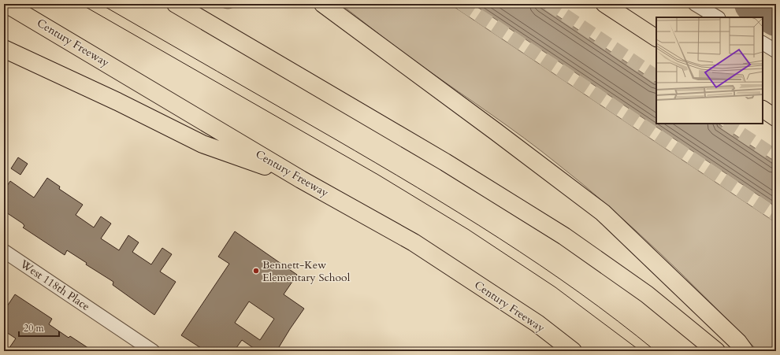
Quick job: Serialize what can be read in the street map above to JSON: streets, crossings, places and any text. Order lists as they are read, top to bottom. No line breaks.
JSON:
{"streets":{"highway":["Century Freeway"],"street":["West 118th Place"]},"places":["Bennett-Kew Elementary School"],"scale_bar":"20 m"}
